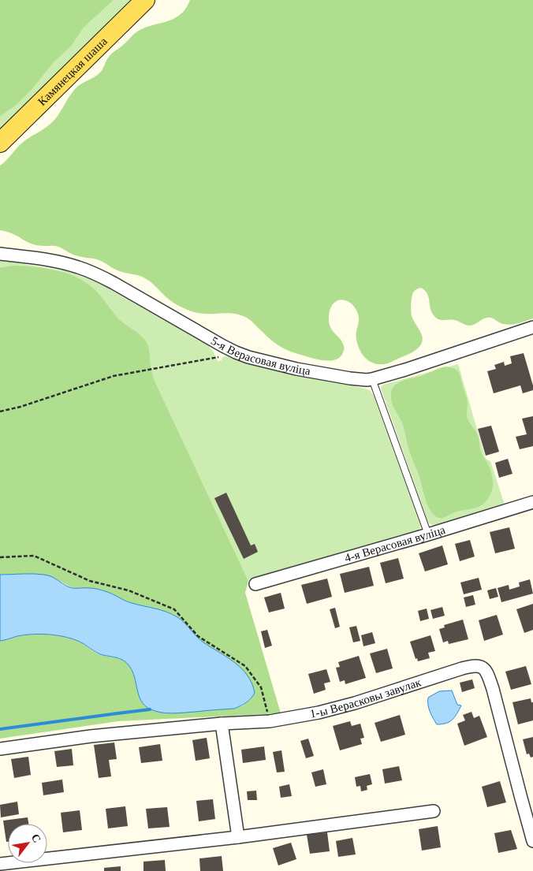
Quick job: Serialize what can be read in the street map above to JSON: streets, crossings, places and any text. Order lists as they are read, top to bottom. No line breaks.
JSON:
{"streets":{"main road":["Камянецкая шаша"],"street":["5-я Верасовая вуліца","4-я Верасовая вуліца","1-ы Верасковы завулак"]},"north":"top right"}
